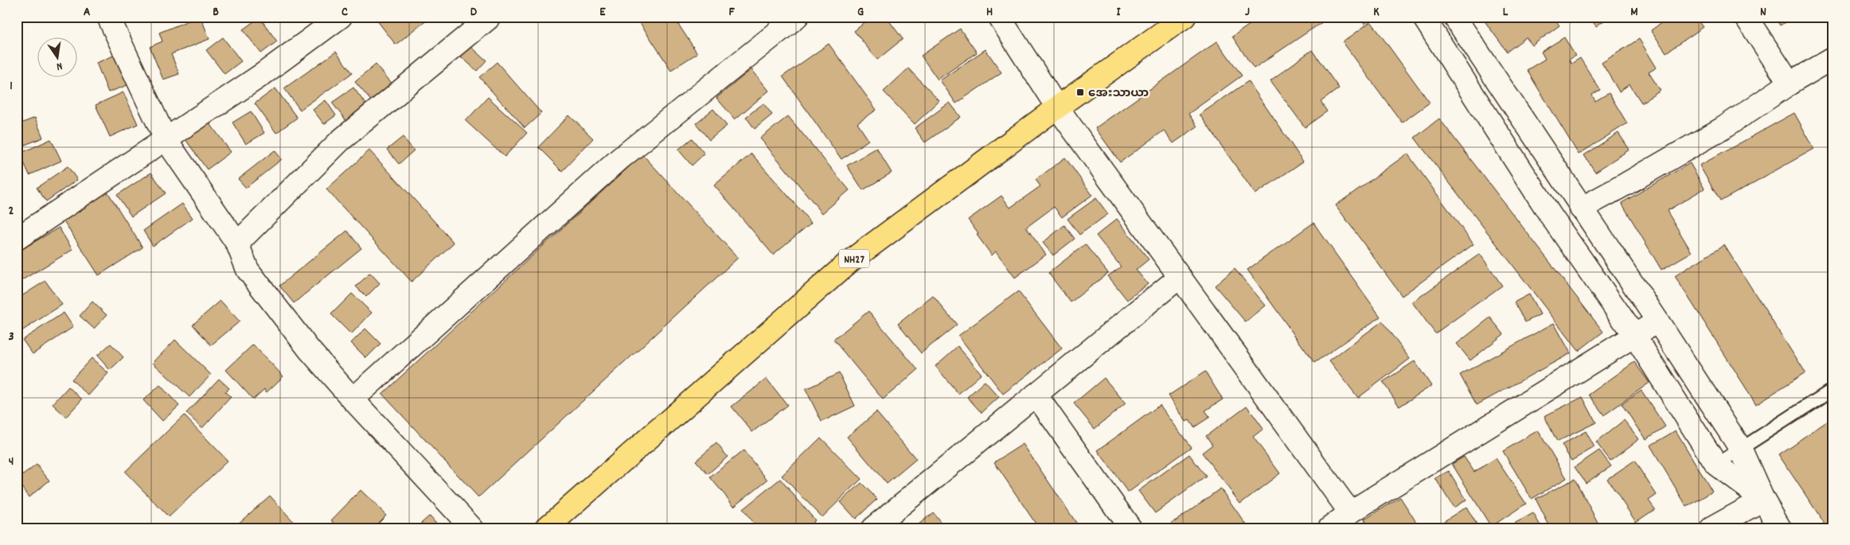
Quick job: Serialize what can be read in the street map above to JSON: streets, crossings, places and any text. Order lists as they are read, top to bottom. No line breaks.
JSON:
{"streets":{"highway":["NH27"]},"places":{"transit":["အေးသာယာ"]},"north":"bottom","grid":{"columns":["A","B","C","D","E","F","G","H","I","J","K","L","M","N"],"rows":["1","2","3","4"]}}
